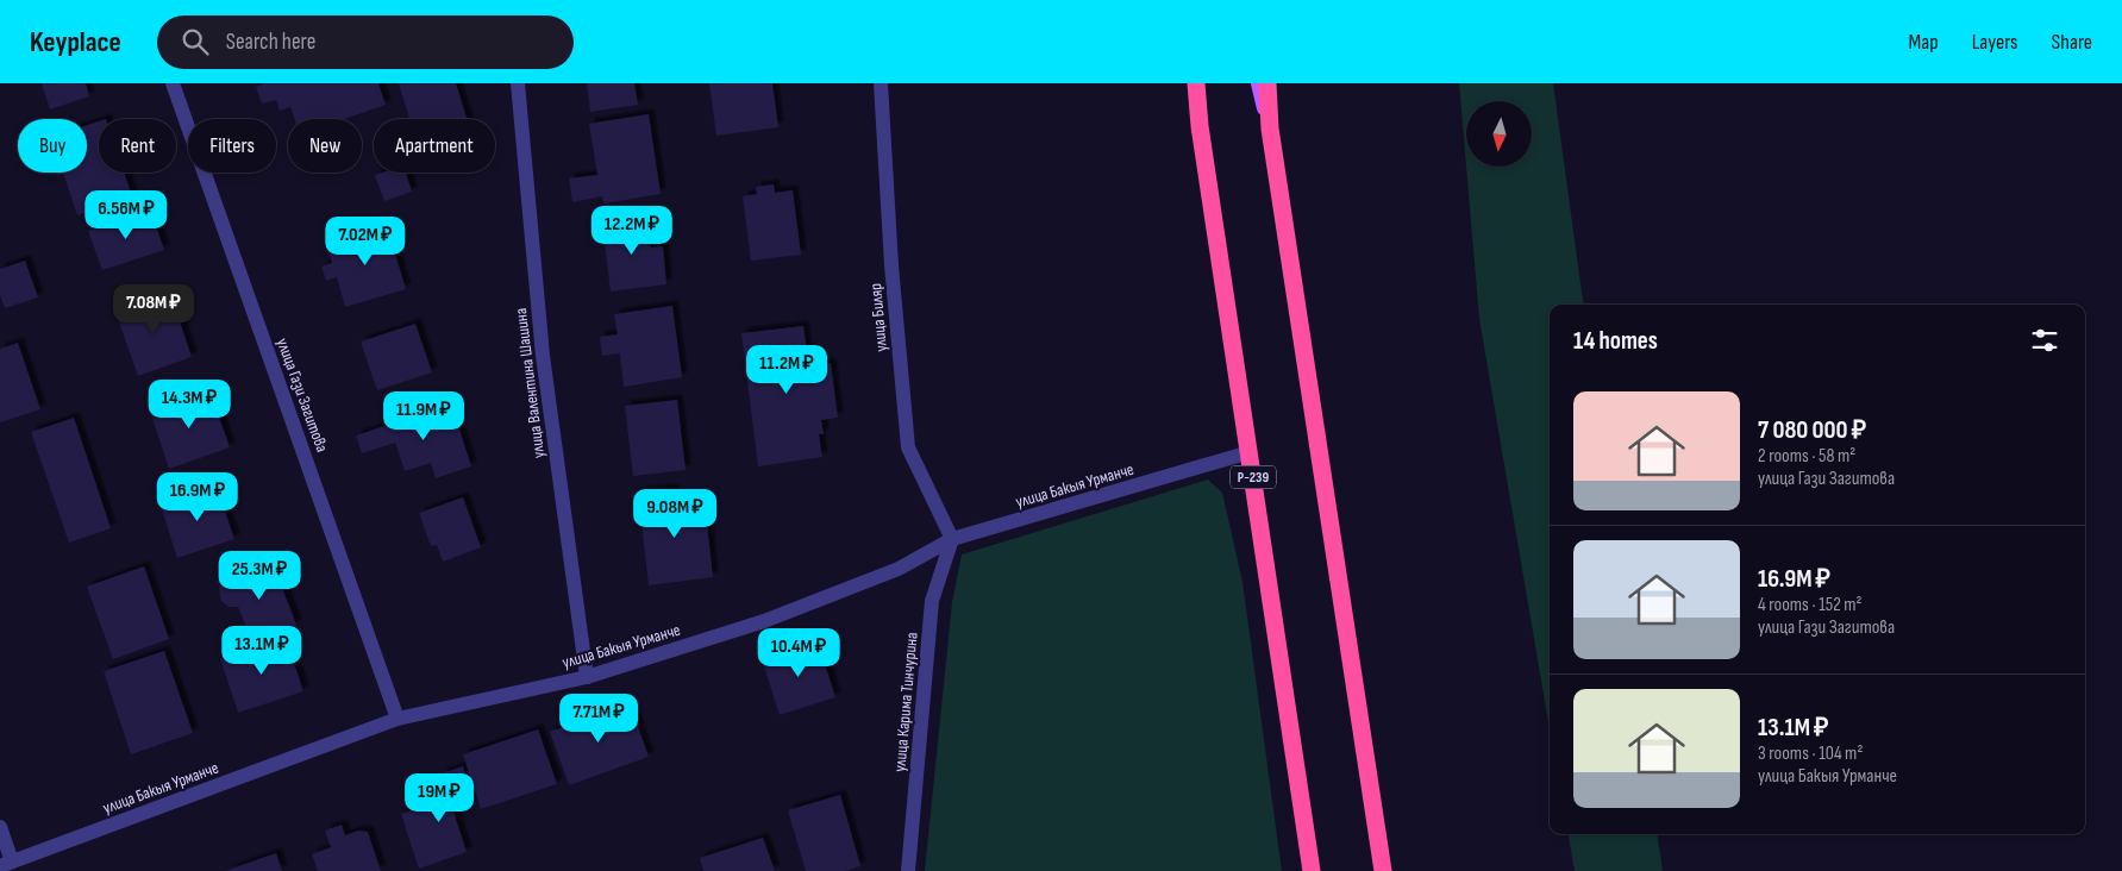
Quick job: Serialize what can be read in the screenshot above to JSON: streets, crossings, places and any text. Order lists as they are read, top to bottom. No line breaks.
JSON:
{"streets":{"highway":["Р-239"],"street":["улица Биляр","улица Валентина Шашина","улица Гази Загитова","улица Бакыя Урманче","улица Карима Тинчурина"]},"crossings":[["улица Биляр","улица Бакыя Урманче"],["улица Биляр","улица Карима Тинчурина"],["улица Валентина Шашина","улица Бакыя Урманче"],["улица Гази Загитова","улица Бакыя Урманче"],["Р-239","улица Бакыя Урманче"],["улица Бакыя Урманче","улица Карима Тинчурина"]],"north":"bottom","page":{"header":"Keyplace","search":"Search here","nav":["Map","Layers","Share"],"chip":["Buy","Rent","Filters","New","Apartment"],"price":["6.56M ₽","12.2M ₽","7.02M ₽","7.08M ₽","11.2M ₽","14.3M ₽","11.9M ₽","16.9M ₽","9.08M ₽","25.3M ₽","13.1M ₽","10.4M ₽","7.71M ₽","19M ₽"],"heading":"14 homes","list":[{"name":"7 080 000 ₽","note":"2 rooms · 58 m² · улица Гази Загитова"},{"name":"16.9M ₽","note":"4 rooms · 152 m² · улица Гази Загитова"},{"name":"13.1M ₽","note":"3 rooms · 104 m² · улица Бакыя Урманче"}]}}
